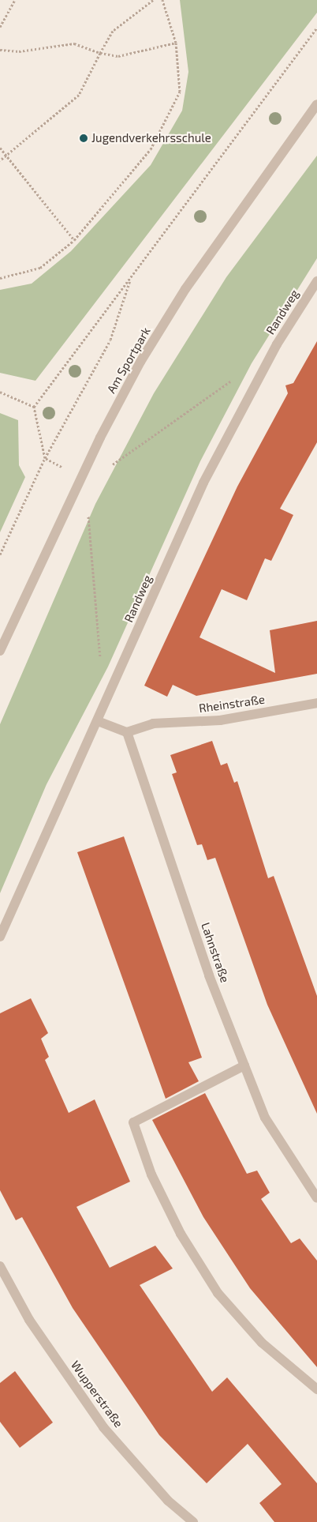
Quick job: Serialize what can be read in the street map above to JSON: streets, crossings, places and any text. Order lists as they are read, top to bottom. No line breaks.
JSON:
{"streets":{"street":["Randweg","Am Sportpark","Rheinstraße","Lahnstraße","Wupperstraße"]},"crossings":[["Rheinstraße","Lahnstraße"]],"places":["Jugendverkehrsschule"]}
